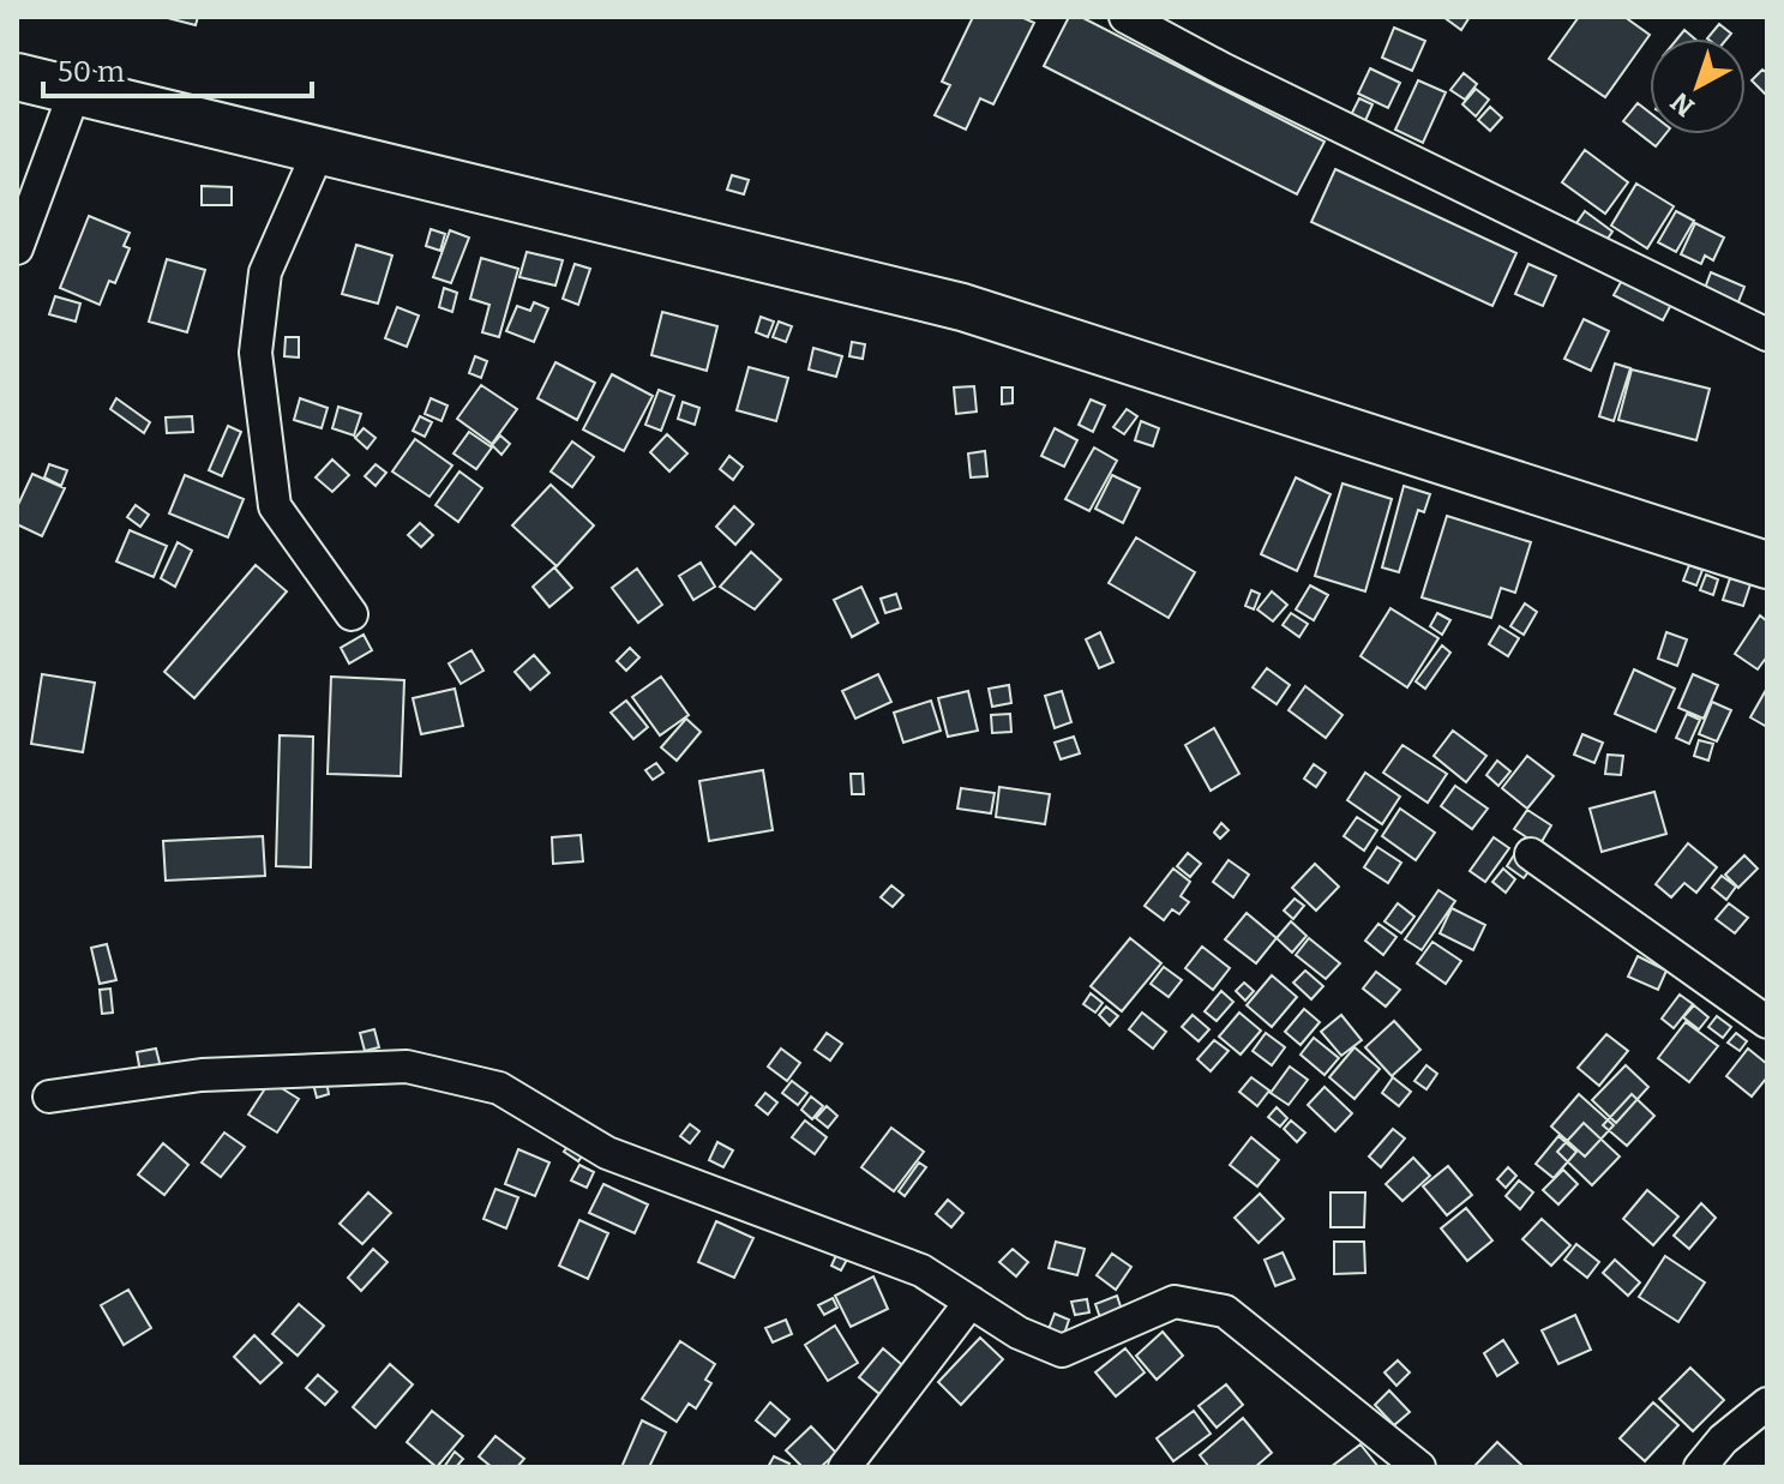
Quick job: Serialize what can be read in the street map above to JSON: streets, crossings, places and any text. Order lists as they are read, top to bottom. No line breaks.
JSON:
{"scale_bar":"50 m","north":"bottom left"}
